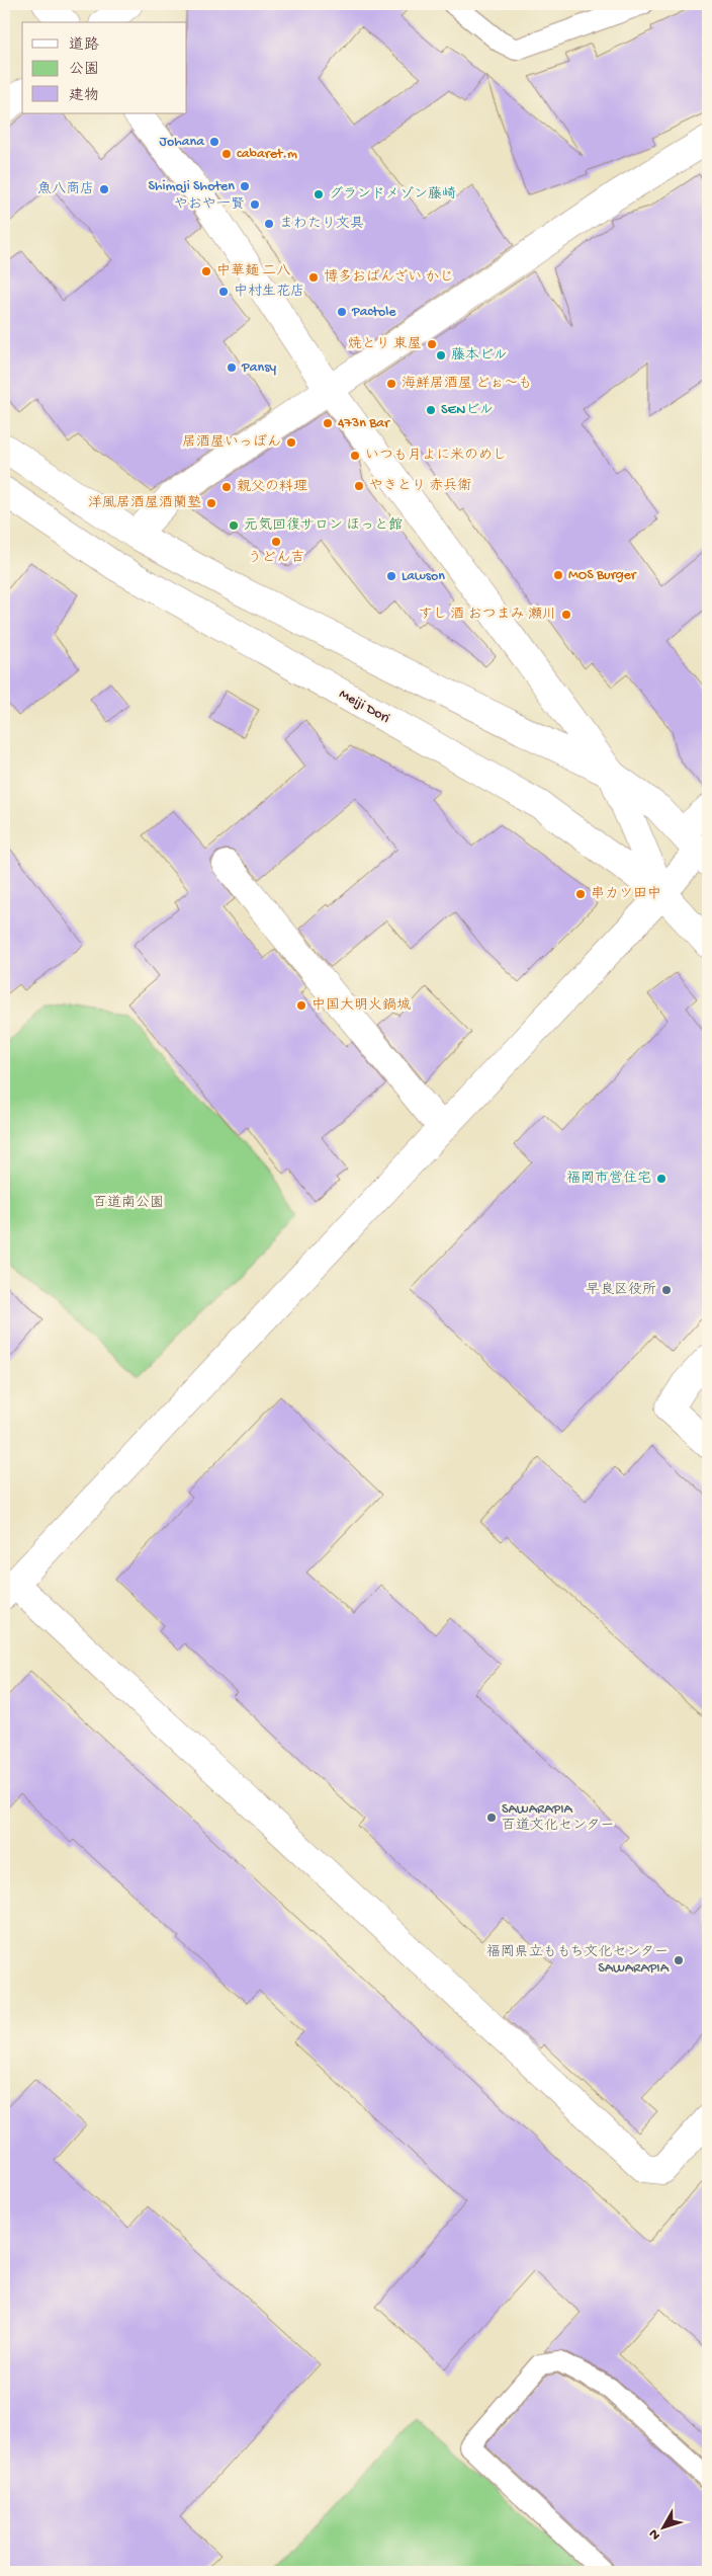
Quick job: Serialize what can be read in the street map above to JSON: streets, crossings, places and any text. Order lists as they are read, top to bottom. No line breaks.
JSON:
{"streets":{"street":["Meiji Dori"]},"parks":["百道南公園"],"places":["Johana","cabaret.m","Shimoji Shoten","魚八商店","グランドメゾン藤崎","やおや一賢","まわたり文具","中華麺 二八","博多おばんざい かじ","中村生花店","Pactole","焼とり 東屋","藤本ビル","Pansy","海鮮居酒屋 どぉ〜も","SENビル","473n Bar","居酒屋いっぽん","いつも月よに米のめし","やきとり 赤兵衛","親父の料理","洋風居酒屋酒蘭塾","元気回復サロン ほっと館","うどん吉","MOS Burger","Lawson","すし 酒 おつまみ 瀬川","串カツ田中","中国大明火鍋城","福岡市営住宅","早良区役所","SAWARAPIA 百道文化センター","福岡県立ももち文化センター SAWARAPIA"],"legend":["道路","公園","建物"],"north":"bottom left"}
